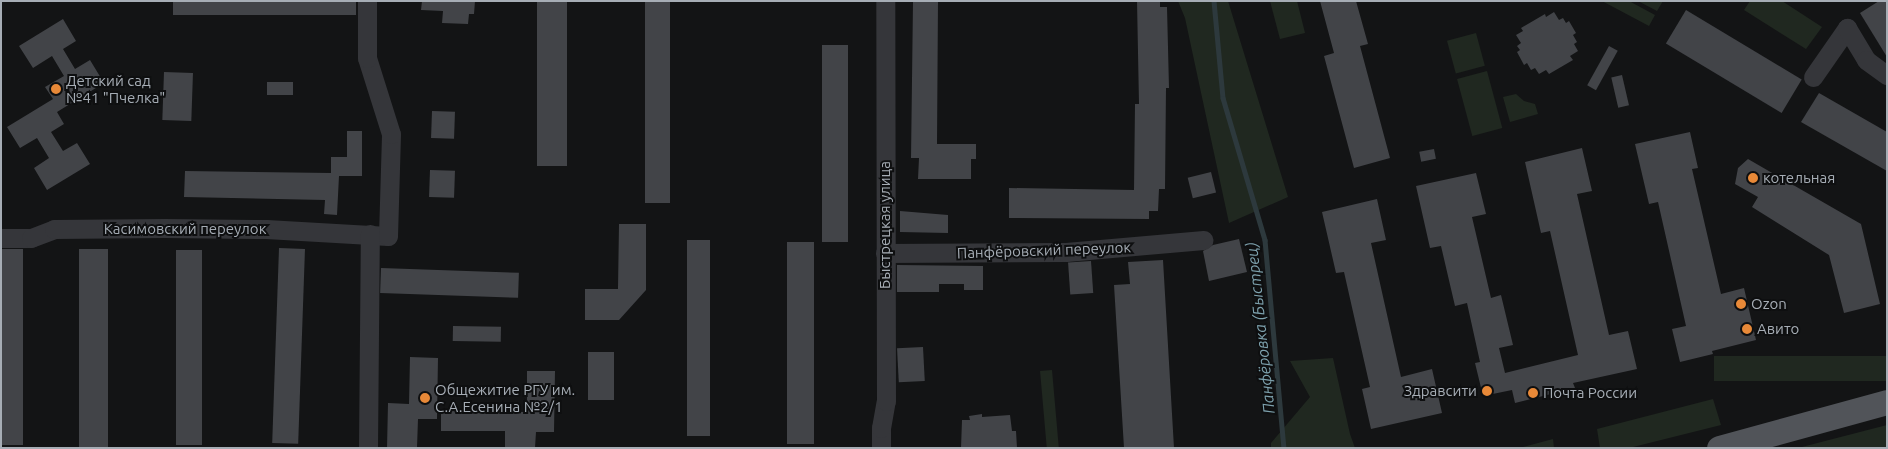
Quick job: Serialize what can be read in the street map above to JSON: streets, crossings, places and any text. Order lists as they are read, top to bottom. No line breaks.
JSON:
{"streets":{"street":["Быстрецкая улица","Касимовский переулок","Панфёровский переулок"]},"crossings":[["Быстрецкая улица","Панфёровский переулок"]],"water":["Панфёровка (Быстрец)"],"places":["Детский сад №41 \"Пчелка\"","котельная","Ozon","Авито","Здравсити","Почта России","Общежитие РГУ им. С.А.Есенина №2/1"]}
